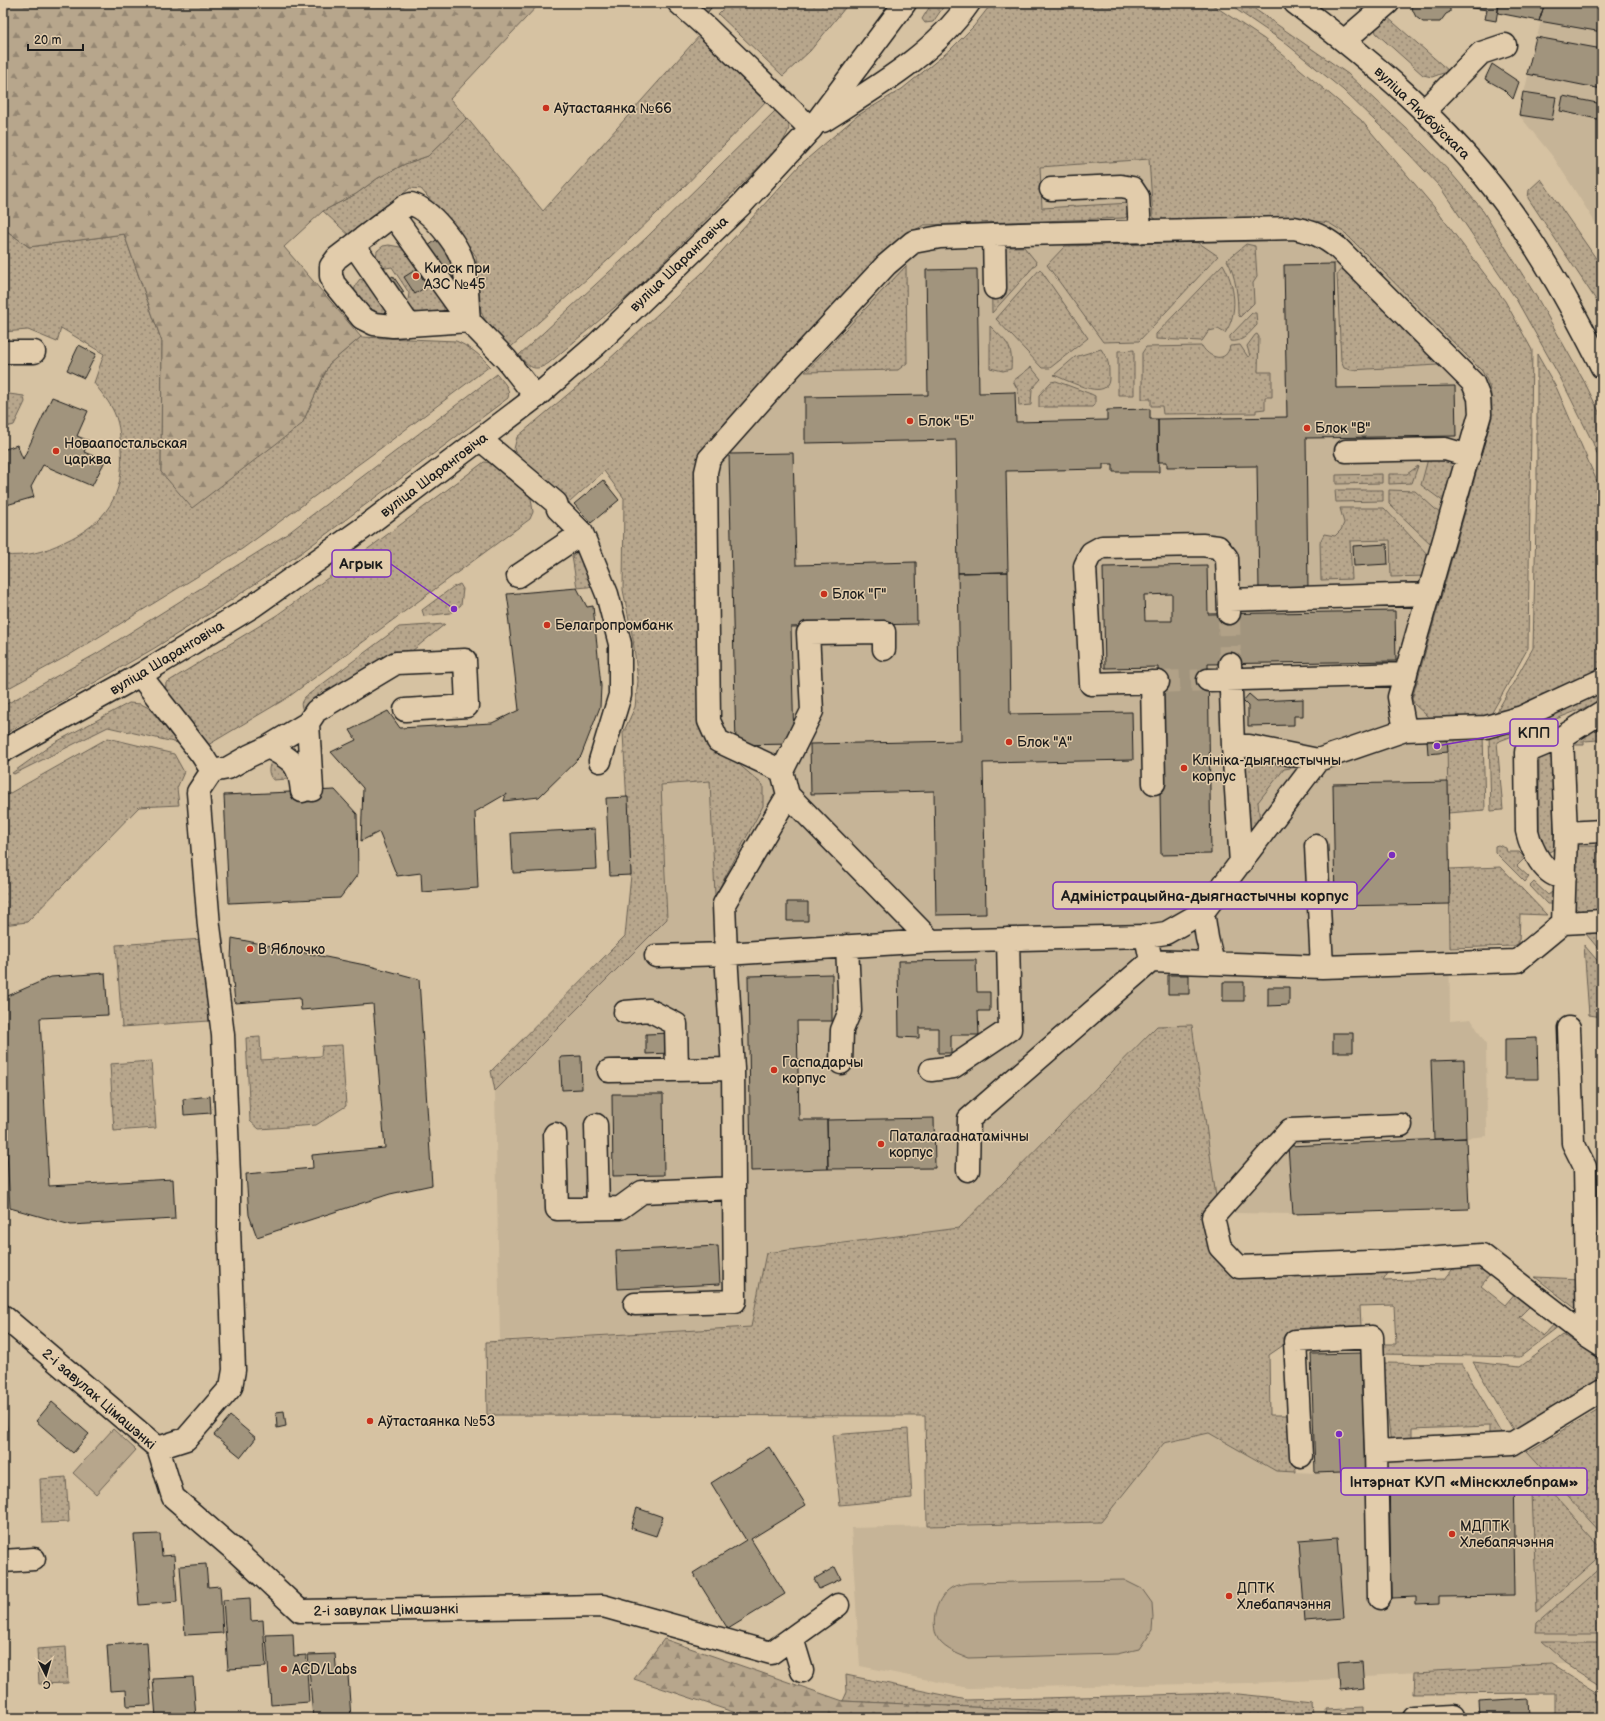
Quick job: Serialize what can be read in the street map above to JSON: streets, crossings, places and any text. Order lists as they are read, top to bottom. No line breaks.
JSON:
{"streets":{"main road":["вуліца Якубоўскага","вуліца Шаранговіча","2-і завулак Цімашэнкі"]},"places":["Аўтастаянка №66","Киоск при АЗС №45","Блок \"Б\"","Блок \"В\"","Новаапостальская царква","Блок \"Г\"","Агрык","Белагропромбанк","Блок \"А\"","КПП","Клініка-дыягнастычны корпус","Адміністрацыйна-дыягнастычны корпус","В Яблочко","Гаспадарчы корпус","Паталагаанатамічны корпус","Аўтастаянка №53","Інтэрнат КУП «Мінскхлебпрам»","МДПТК Хлебапячэння","ДПТК Хлебапячэння","ACD/Labs"],"scale_bar":"20 m","north":"bottom"}
